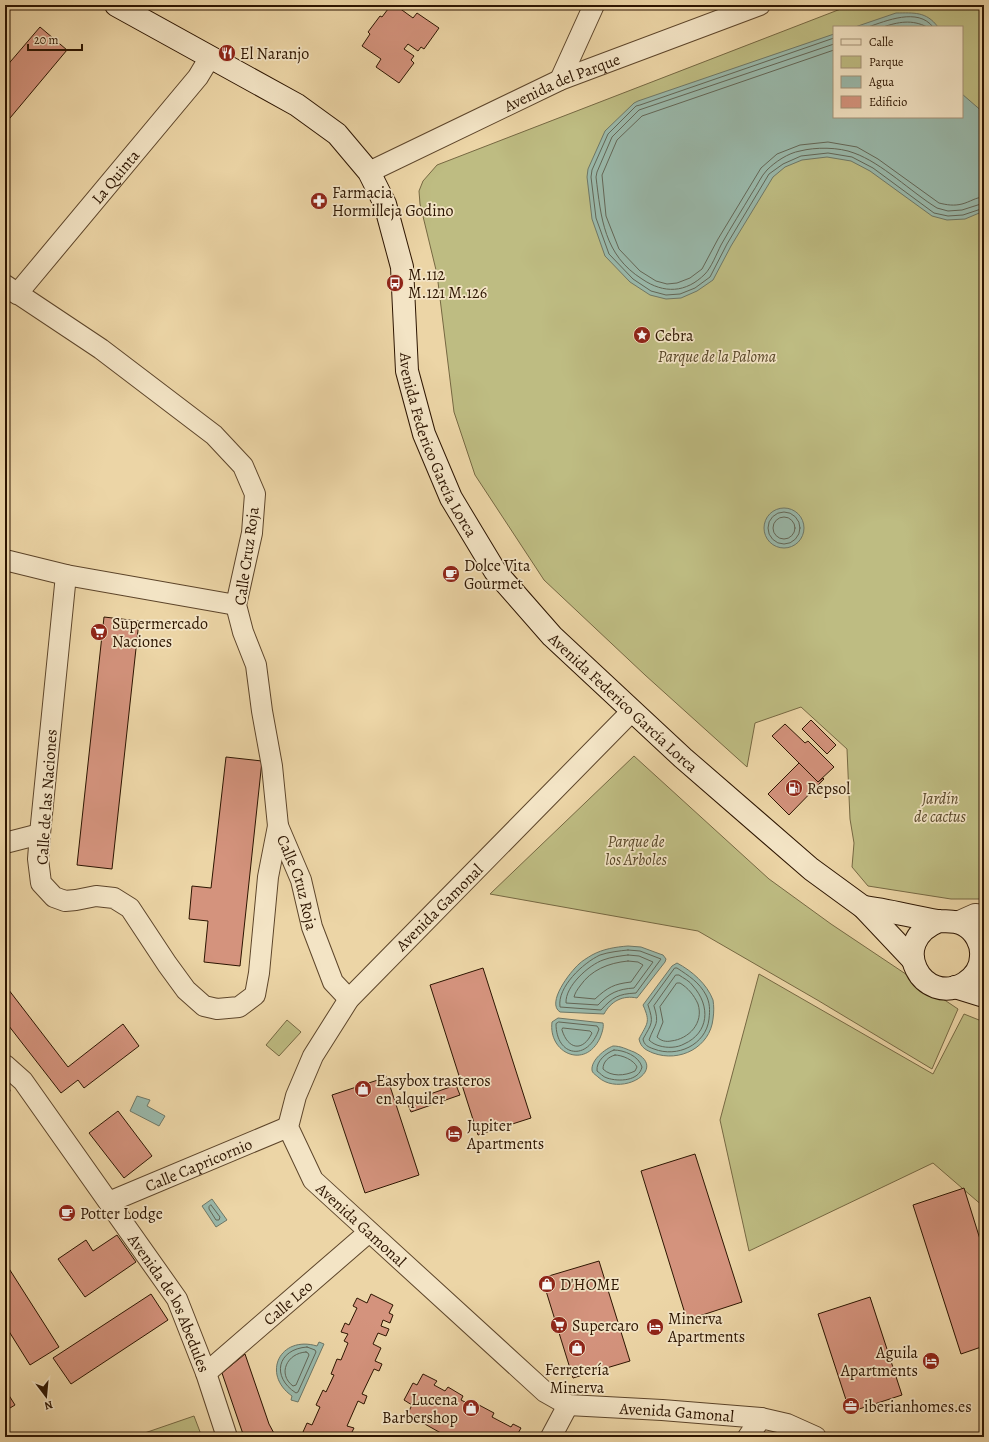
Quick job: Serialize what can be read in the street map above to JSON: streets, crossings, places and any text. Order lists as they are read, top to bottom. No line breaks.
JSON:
{"streets":{"street":["Avenida del Parque","La Quinta","Avenida Federico García Lorca","Calle Cruz Roja","Calle de las Naciones","Avenida Gamonal","Calle Capricornio","Calle Leo","Avenida de los Abedules"]},"crossings":[["Avenida del Parque","Avenida Federico García Lorca"],["La Quinta","Avenida Federico García Lorca"],["La Quinta","Calle Cruz Roja"],["Avenida Federico García Lorca","Avenida Gamonal"],["Calle Cruz Roja","Calle de las Naciones"],["Calle Cruz Roja","Avenida Gamonal"],["Avenida Gamonal","Calle Capricornio"],["Avenida Gamonal","Calle Leo"],["Calle Capricornio","Avenida de los Abedules"],["Calle Leo","Avenida de los Abedules"]],"parks":["Parque de la Paloma","Jardín de cactus","Parque de los Arboles"],"places":{"restaurant":["El Naranjo"],"pharmacy":["Farmacia Hormilleja Godino"],"bus stop":["M.112 M.121 M.126"],"place":["Cebra"],"cafe":["Dolce Vita Gourmet","Potter Lodge"],"supermarket":["Supermercado Naciones","Supercaro"],"fuel station":["Repsol"],"shop":["Easybox trasteros en alquiler","D'HOME","Ferretería Minerva","Lucena Barbershop"],"hotel":["Jupiter Apartments","Minerva Apartments","Aguila Apartments"],"office":["iberianhomes.es"]},"legend":["Calle","Parque","Agua","Edificio"],"scale_bar":"20 m","north":"bottom"}
